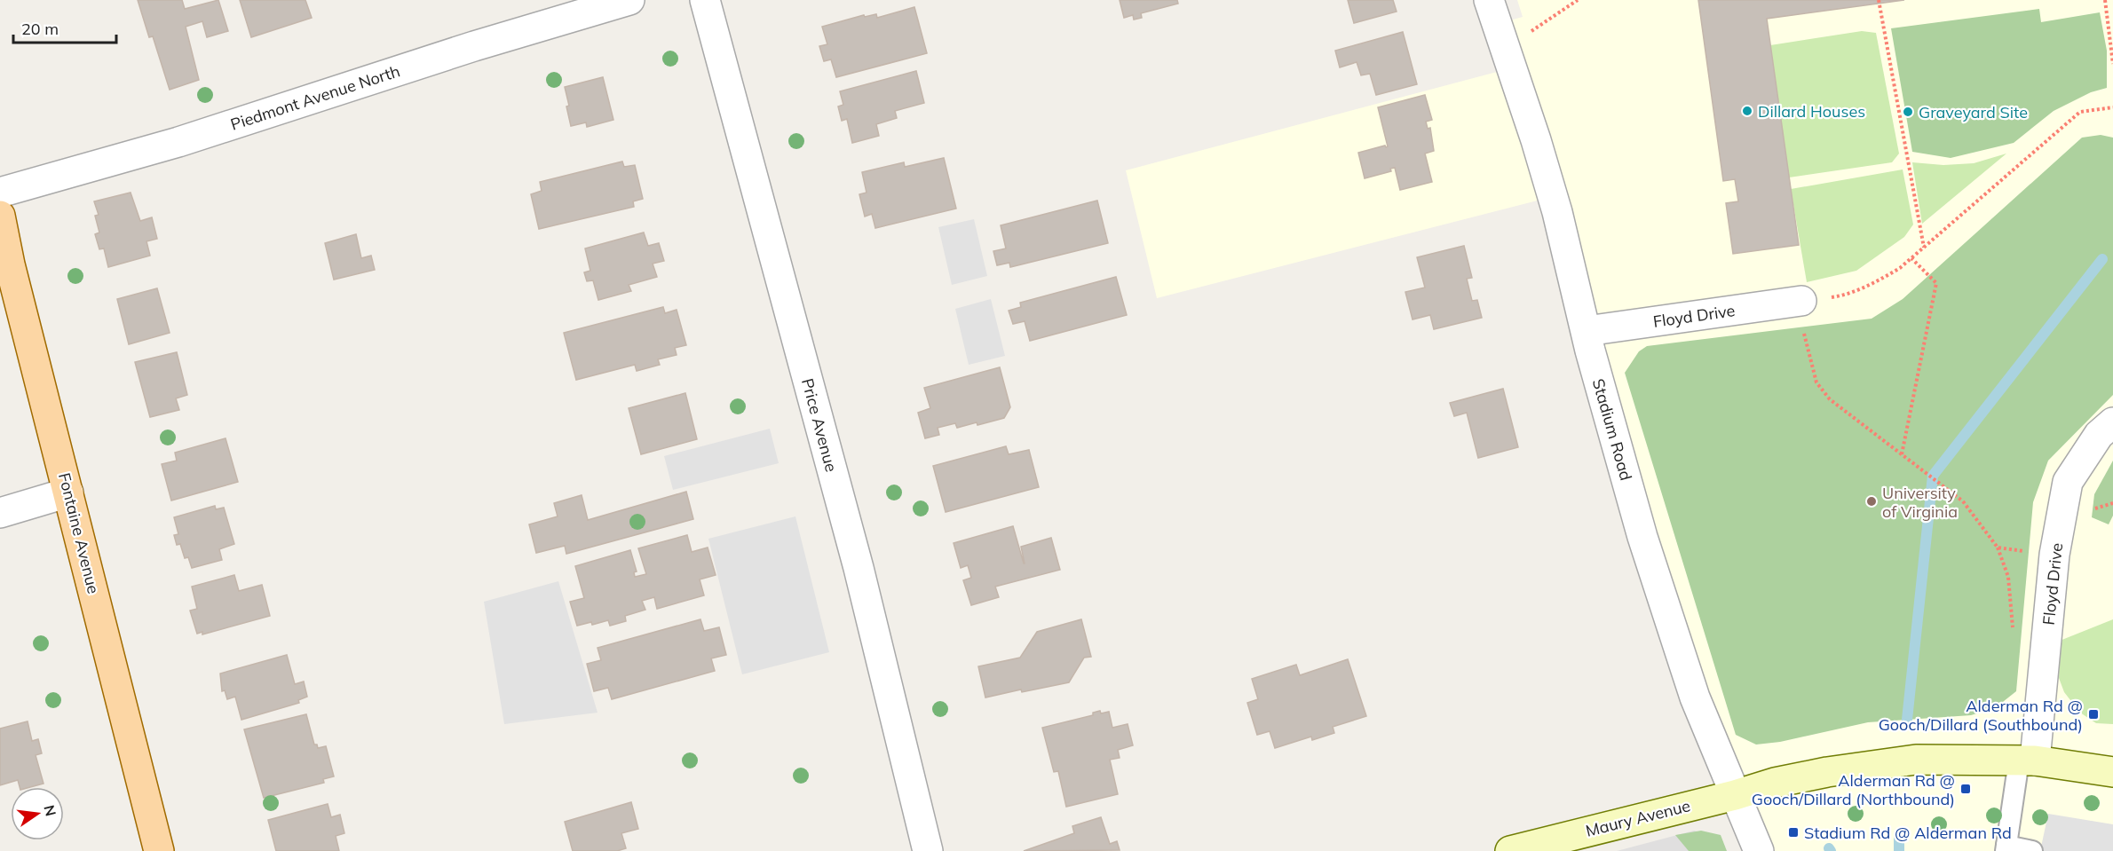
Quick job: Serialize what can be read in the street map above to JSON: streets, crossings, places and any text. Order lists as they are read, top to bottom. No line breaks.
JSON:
{"streets":{"main road":["Fontaine Avenue","Maury Avenue"],"street":["Piedmont Avenue North","Floyd Drive","Price Avenue","Stadium Road"]},"crossings":[["Floyd Drive","Stadium Road"],["Floyd Drive","Maury Avenue"],["Stadium Road","Maury Avenue"]],"places":{"other":["Dillard Houses","Graveyard Site","University of Virginia"],"transit":["Alderman Rd @ Gooch/Dillard (Southbound)","Alderman Rd @ Gooch/Dillard (Northbound)","Stadium Rd @ Alderman Rd"]},"scale_bar":"20 m","north":"right"}
